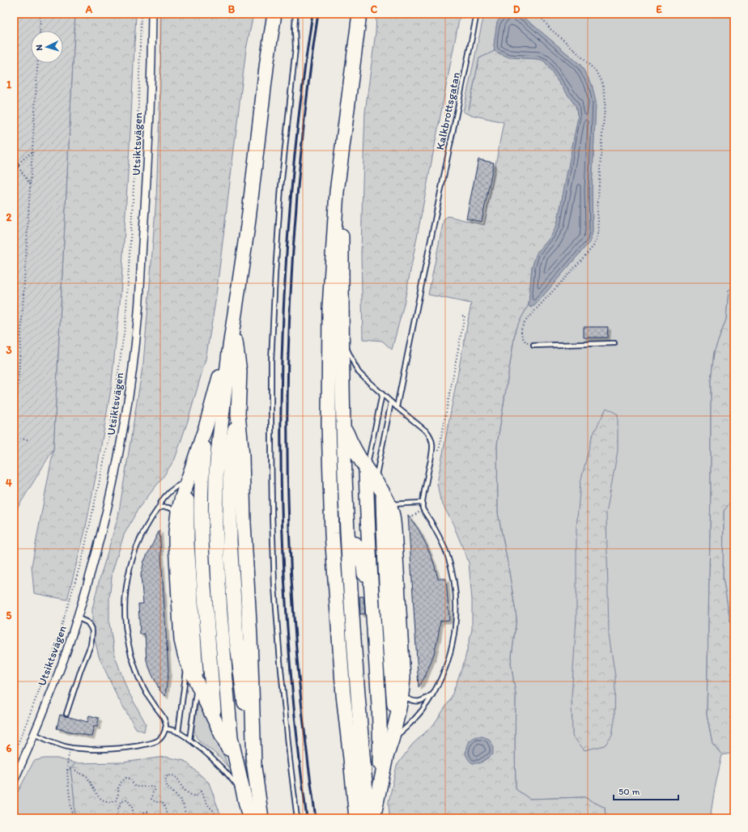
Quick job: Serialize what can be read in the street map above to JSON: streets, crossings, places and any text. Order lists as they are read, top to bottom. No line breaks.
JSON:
{"streets":{"street":["Utsiktsvägen"],"lane":["Kalkbrottsgatan"]},"scale_bar":"50 m","north":"left","grid":{"columns":["A","B","C","D","E"],"rows":["1","2","3","4","5","6"]}}
